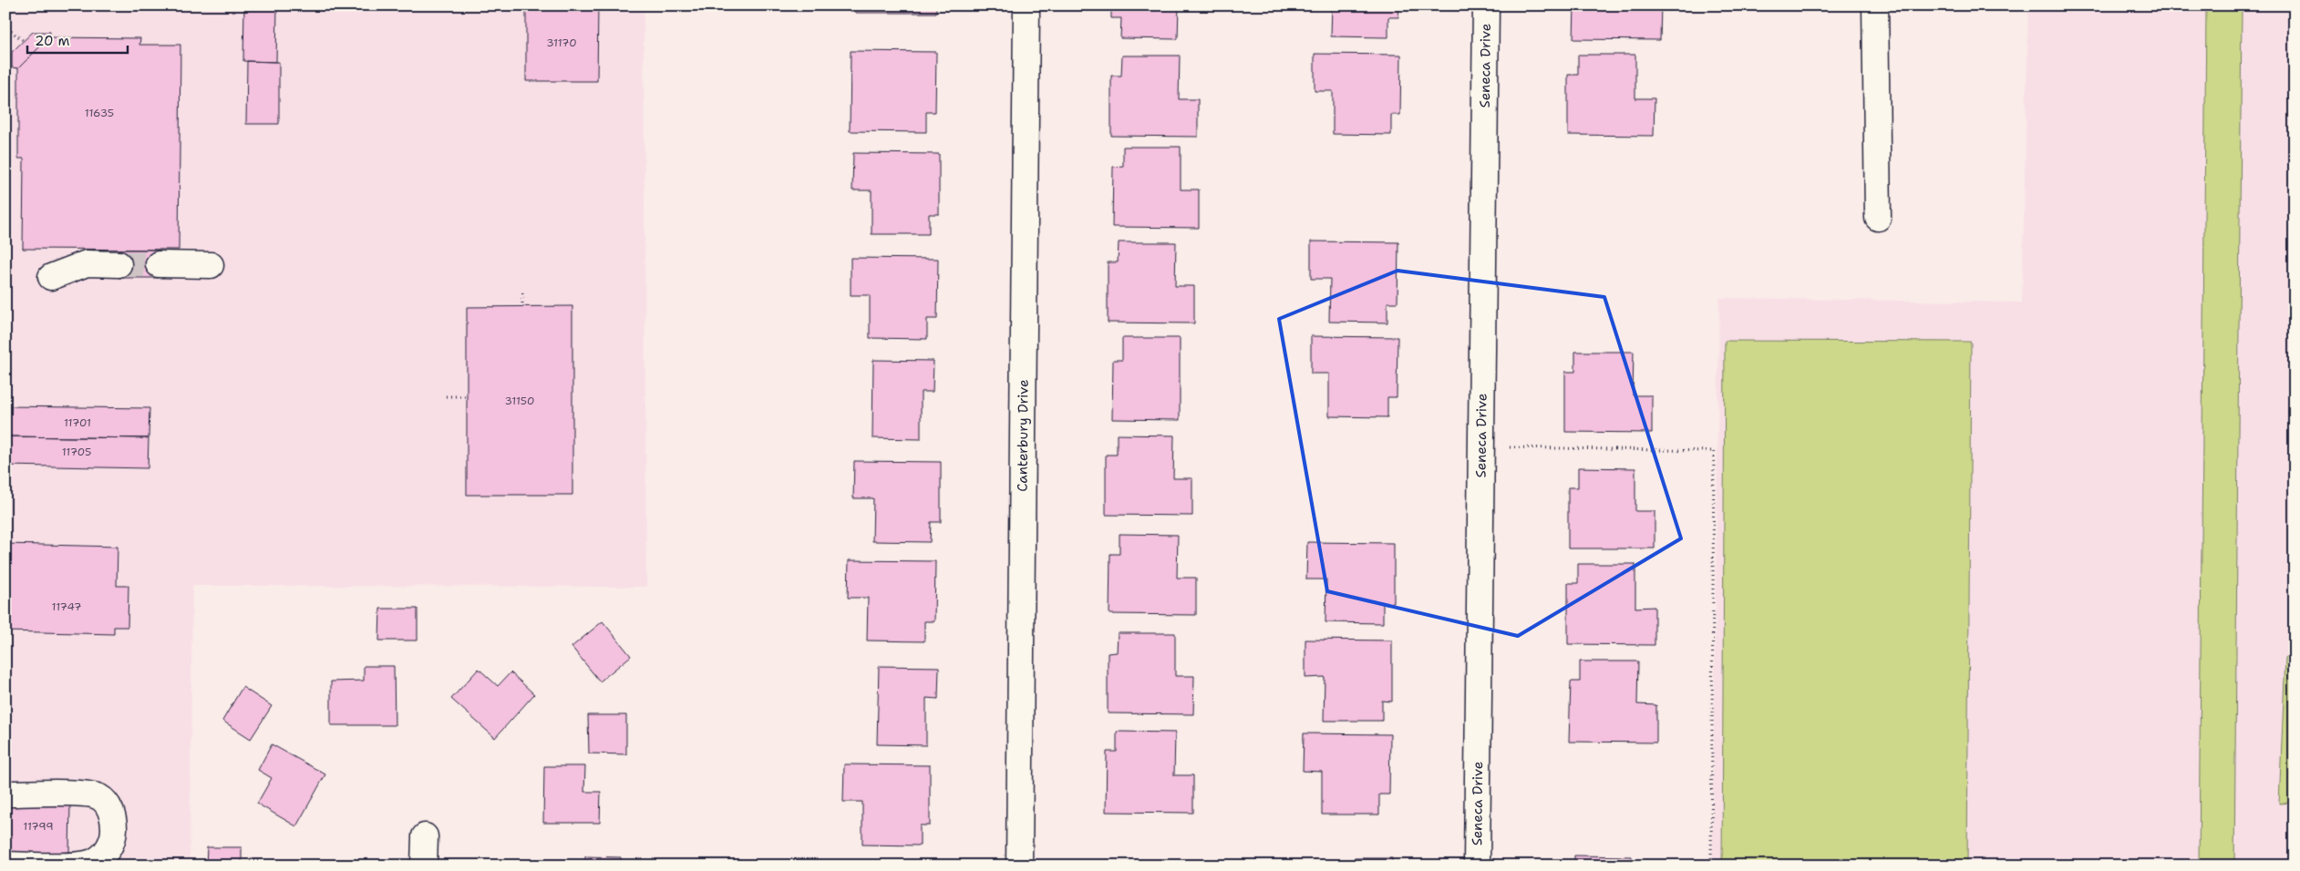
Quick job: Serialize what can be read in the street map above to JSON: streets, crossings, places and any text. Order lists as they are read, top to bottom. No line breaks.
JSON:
{"streets":{"street":["Seneca Drive","Canterbury Drive"]},"house_numbers":["31170","11635","31150","11701","11705","11747","11799"],"scale_bar":"20 m"}
